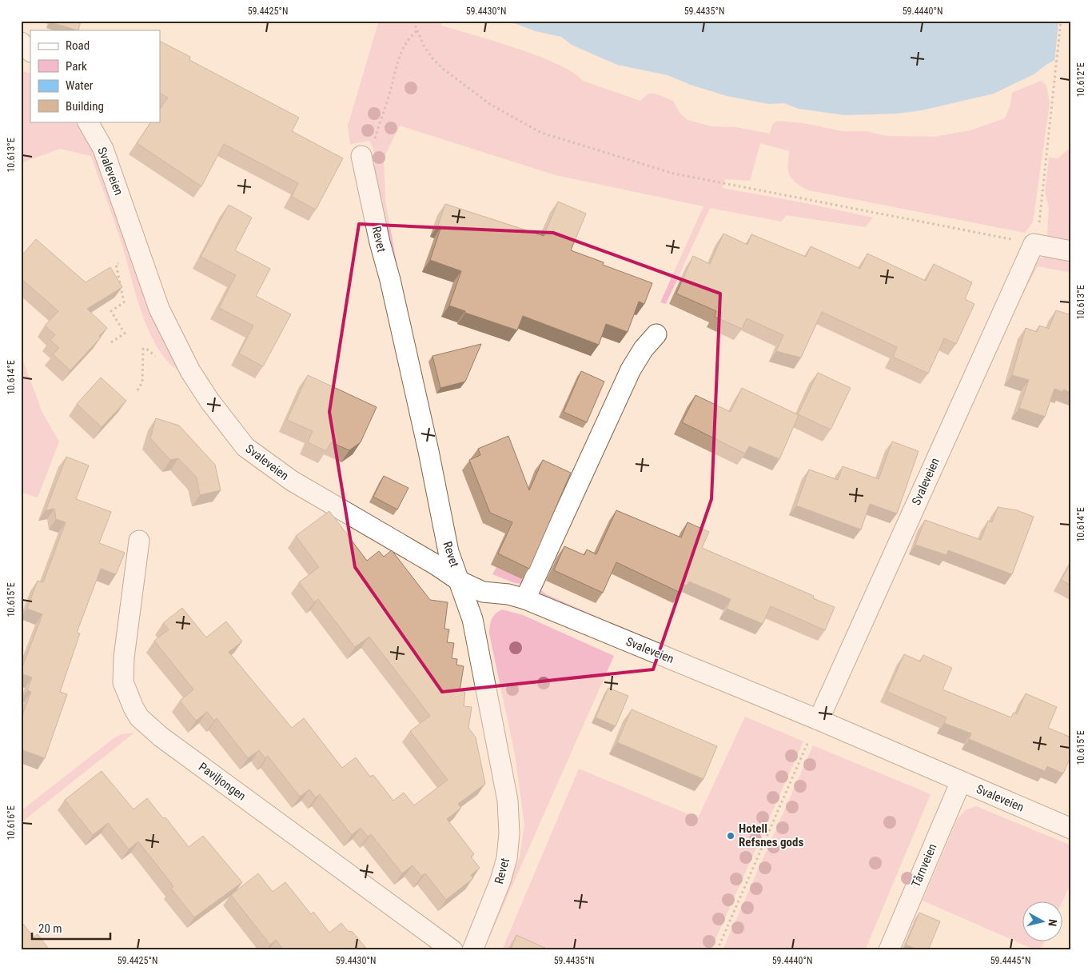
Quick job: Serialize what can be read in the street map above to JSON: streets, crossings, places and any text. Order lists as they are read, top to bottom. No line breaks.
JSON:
{"streets":{"street":["Svaleveien","Revet","Paviljongen","Tårnveien"]},"crossings":[["Svaleveien","Revet"],["Svaleveien","Tårnveien"]],"places":["Hotell Refsnes gods"],"legend":["Road","Park","Water","Building"],"scale_bar":"20 m","north":"right","coordinates":["59.4425°N","59.4430°N","59.4435°N","59.4440°N","10.612°E","10.613°E","10.614°E","10.615°E","10.616°E","59.4445°N"]}
